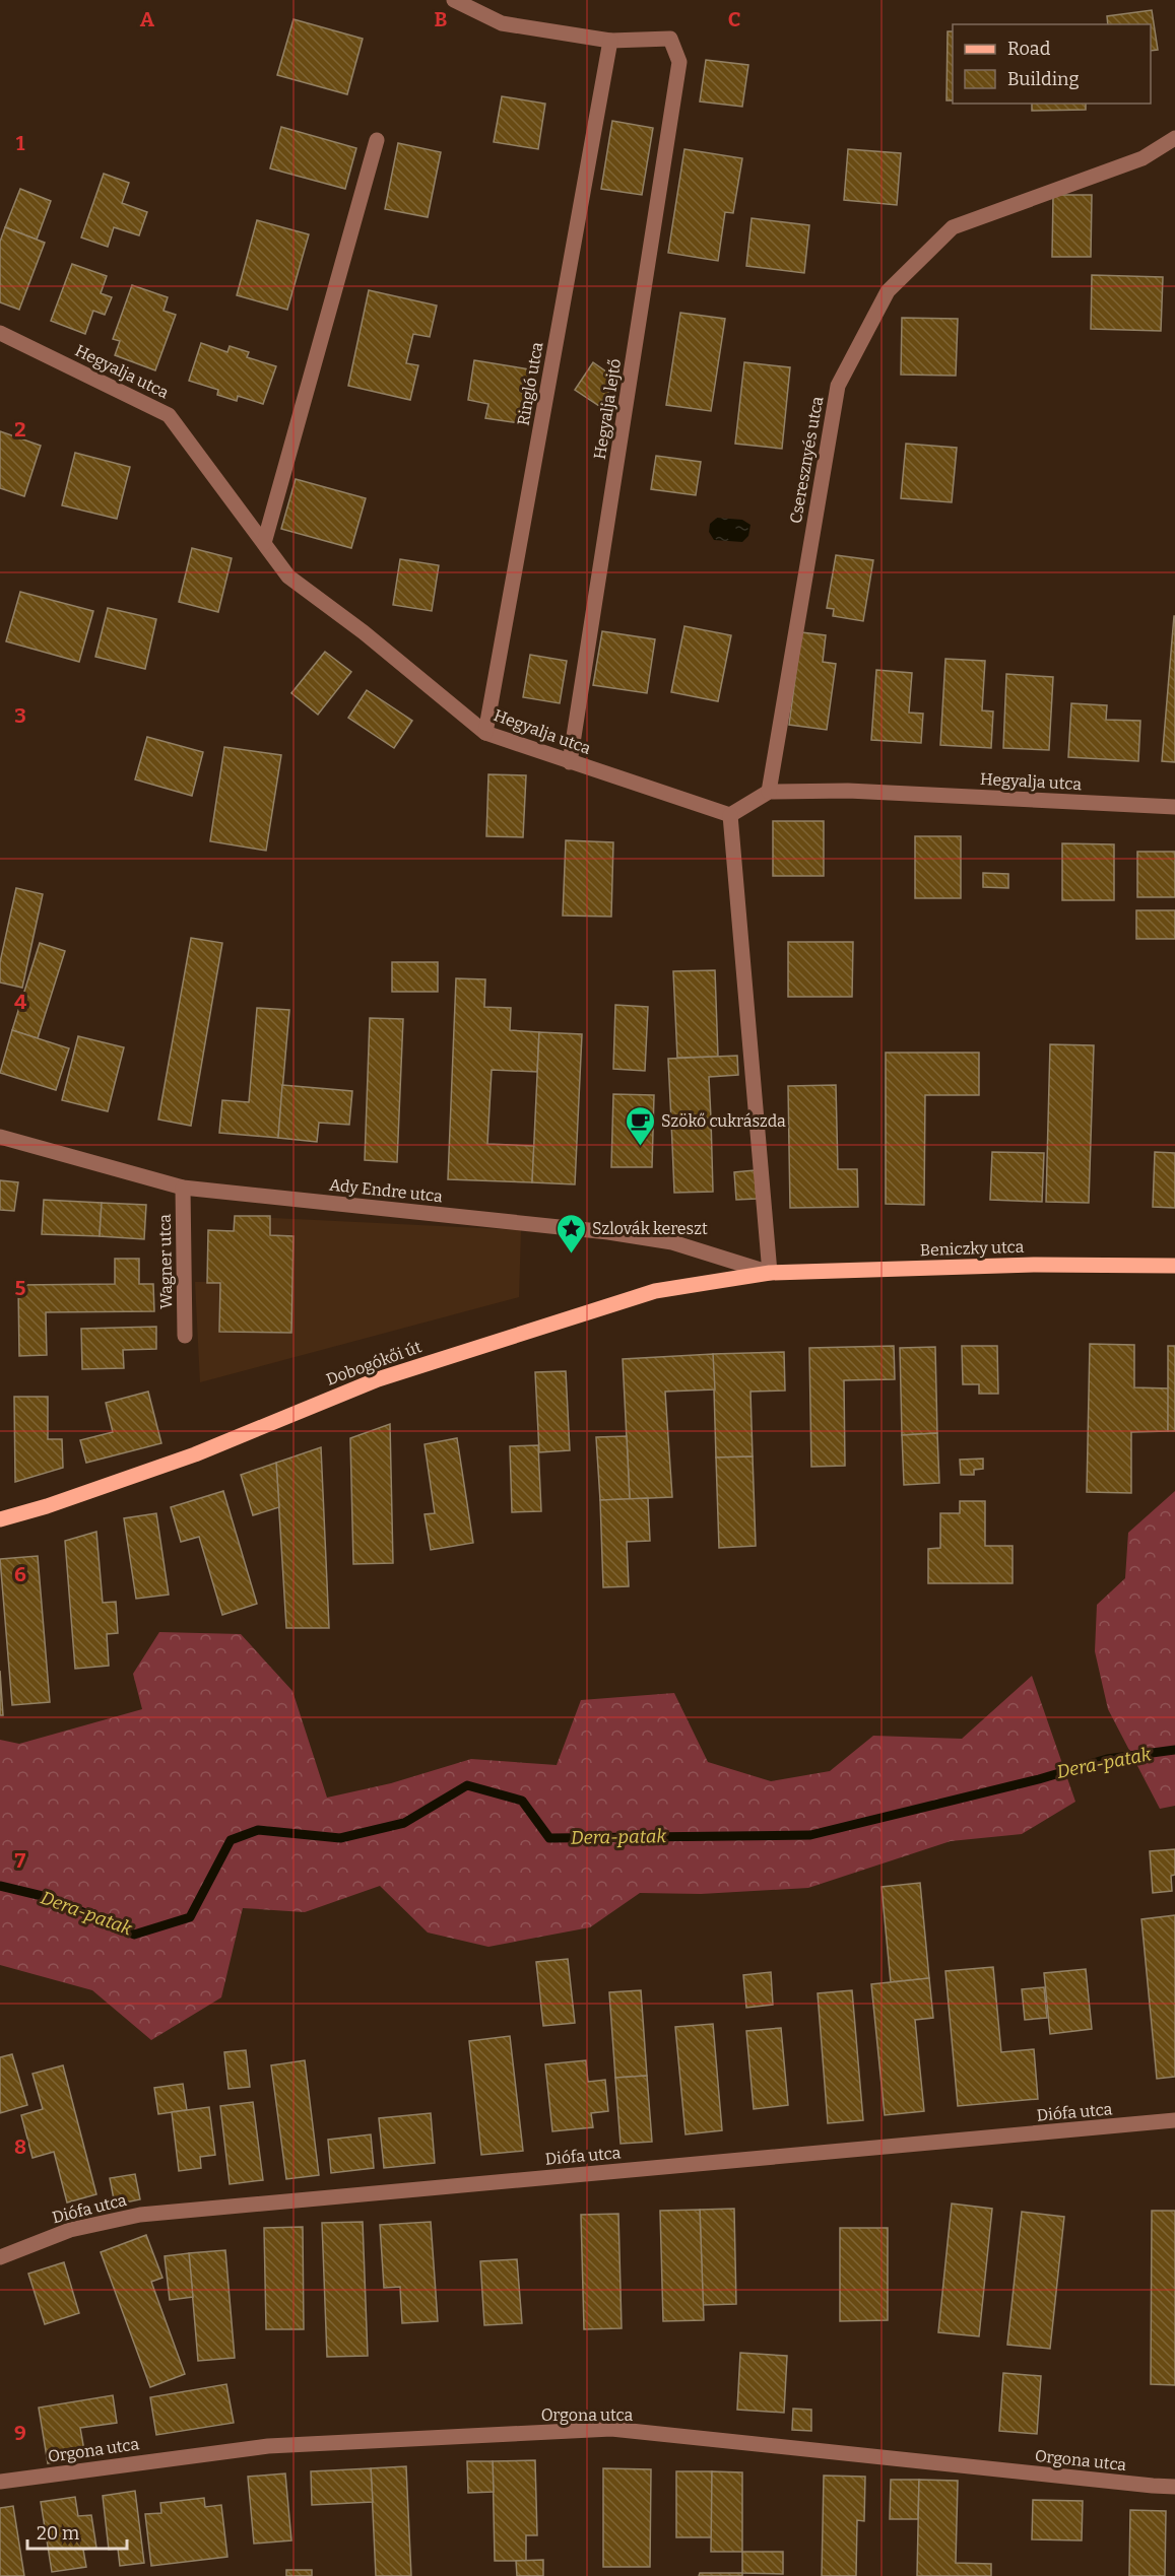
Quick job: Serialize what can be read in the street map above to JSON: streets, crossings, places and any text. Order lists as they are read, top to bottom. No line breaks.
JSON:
{"streets":{"main road":["Beniczky utca","Dobogókői út"],"street":["Hegyalja utca","Ringló utca","Hegyalja lejtő","Cseresznyés utca","Ady Endre utca","Wagner utca","Diófa utca","Orgona utca"]},"crossings":[["Hegyalja utca","Ringló utca"],["Hegyalja utca","Hegyalja lejtő"],["Hegyalja utca","Cseresznyés utca"],["Ringló utca","Hegyalja lejtő"],["Ady Endre utca","Beniczky utca"],["Ady Endre utca","Wagner utca"],["Ady Endre utca","Dobogókői út"],["Beniczky utca","Dobogókői út"]],"water":["Dera-patak"],"places":{"cafe":["Szökő cukrászda"],"place":["Szlovák kereszt"]},"legend":["Road","Building"],"scale_bar":"20 m","grid":{"columns":["A","B","C"],"rows":["1","2","3","4","5","6","7","8","9"]}}
